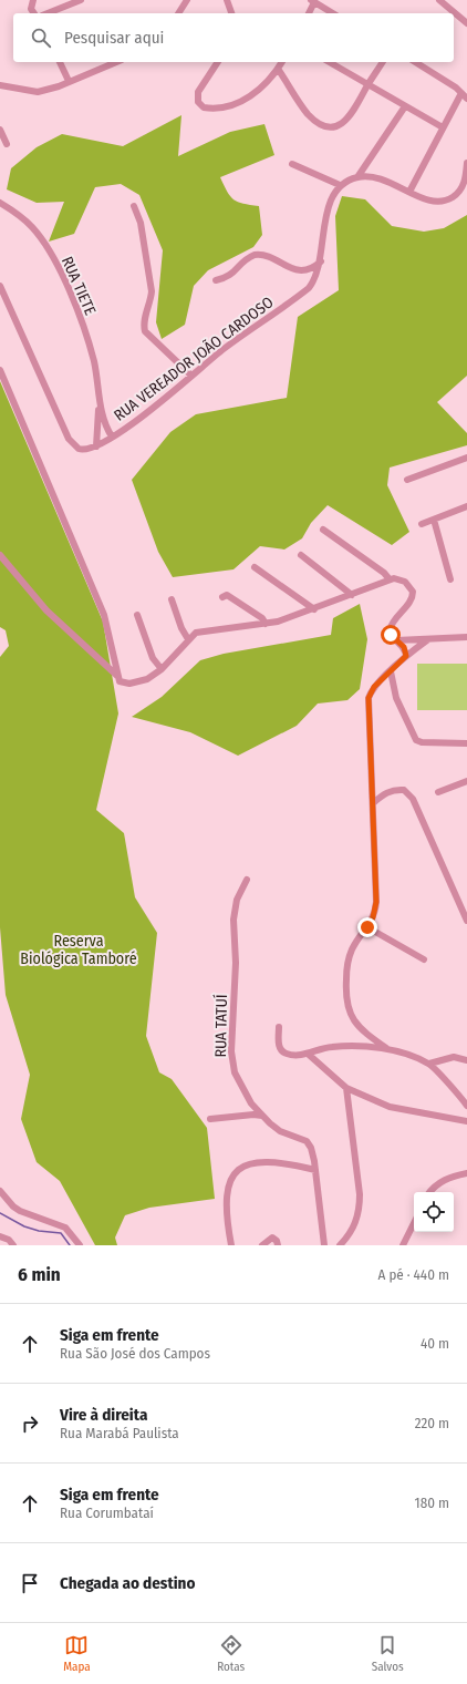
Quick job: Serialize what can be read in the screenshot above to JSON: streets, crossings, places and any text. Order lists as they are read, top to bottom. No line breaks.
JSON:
{"streets":{"street":["RUA TIETE","RUA VEREADOR JOÃO CARDOSO","RUA TATUÍ"]},"crossings":[["RUA TIETE","RUA VEREADOR JOÃO CARDOSO"]],"parks":["Reserva Biológica Tamboré"],"page":{"search":"Pesquisar aqui","heading":["6 min","A pé · 440 m"],"list":[["Siga em frente","Rua São José dos Campos","40 m"],["Vire à direita","Rua Marabá Paulista","220 m"],["Siga em frente","Rua Corumbataí","180 m"],"Chegada ao destino"],"nav":["Mapa","Rotas","Salvos"]}}
